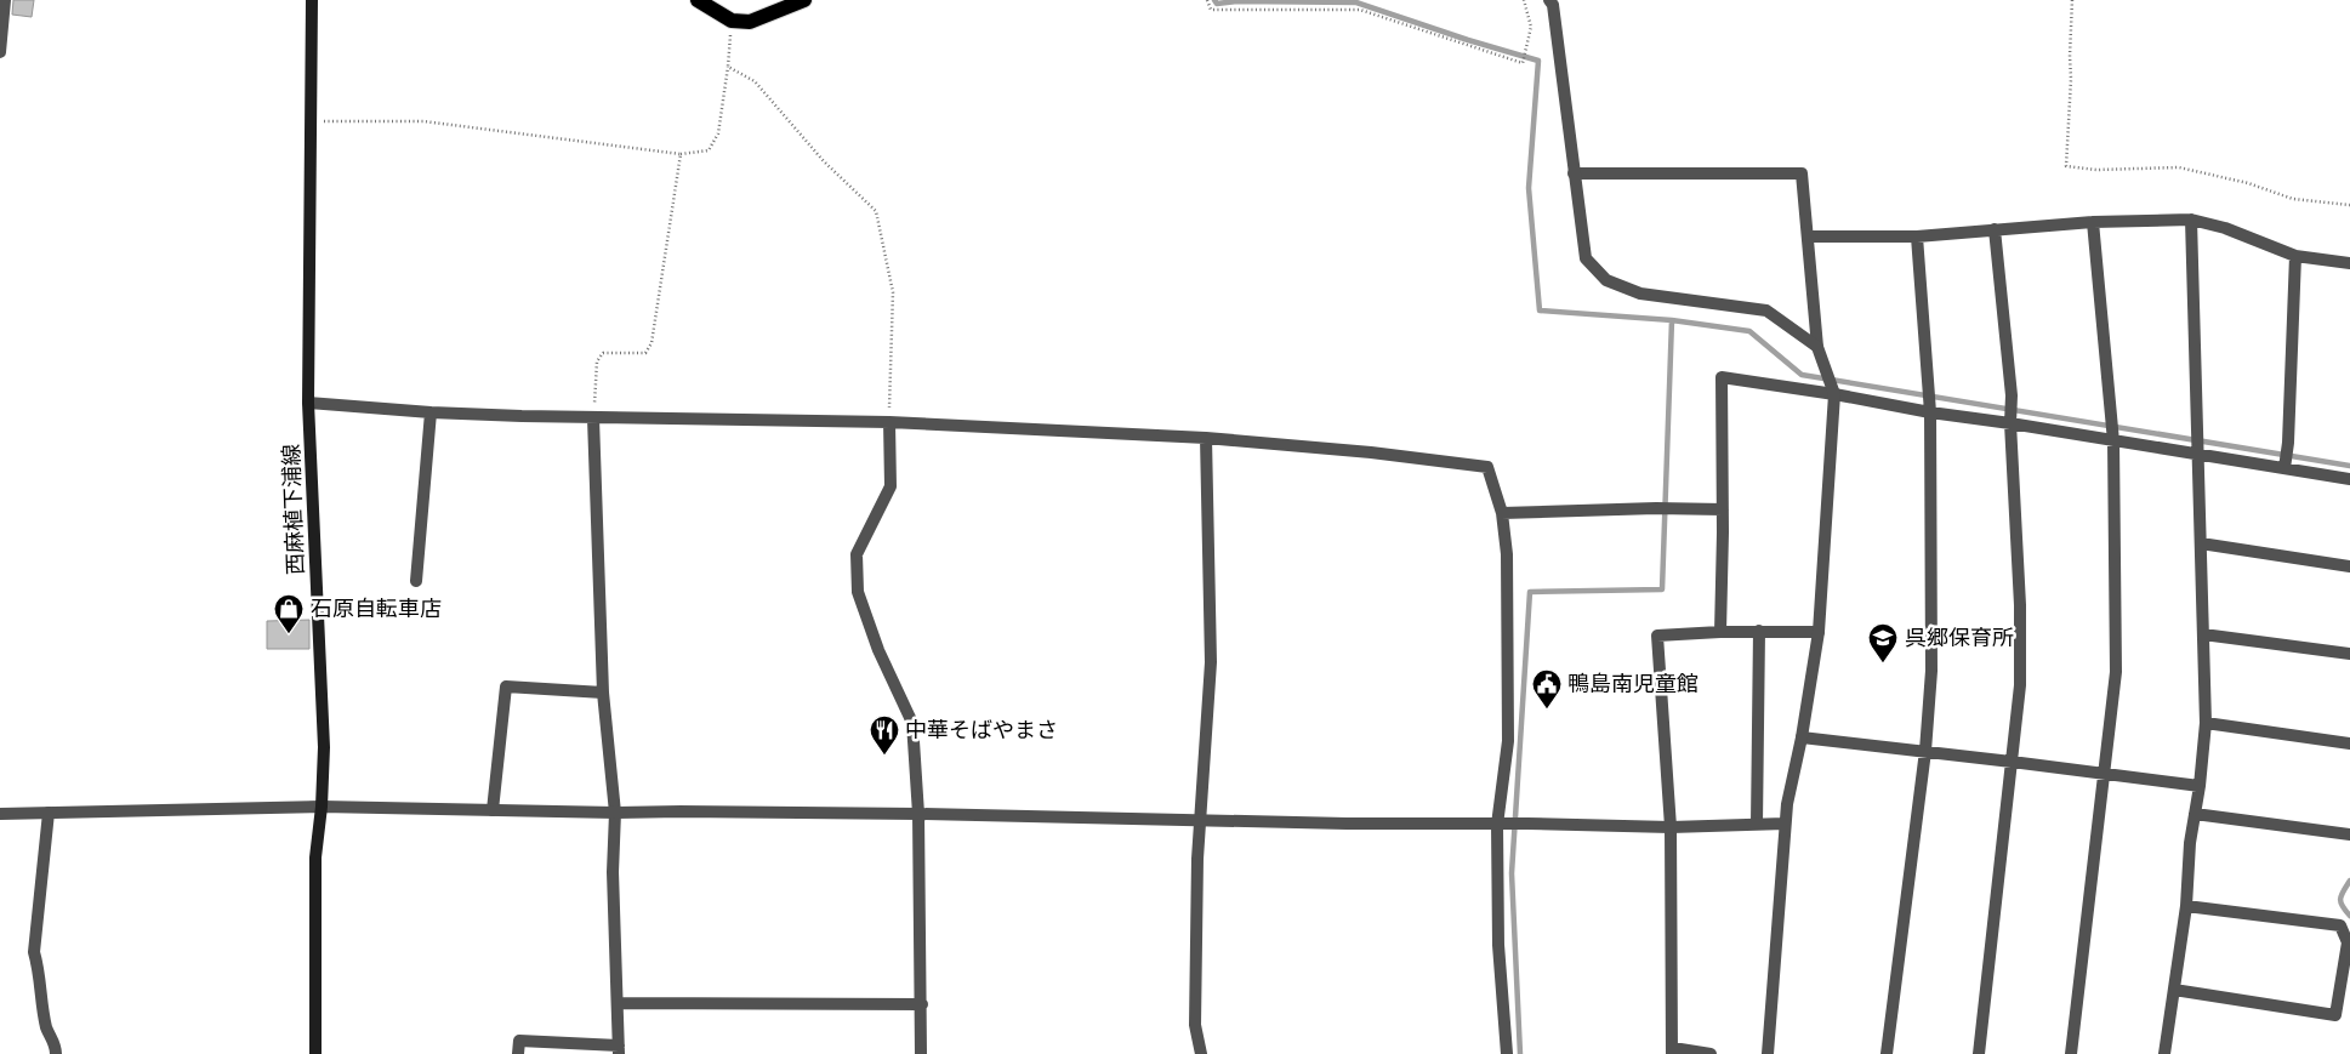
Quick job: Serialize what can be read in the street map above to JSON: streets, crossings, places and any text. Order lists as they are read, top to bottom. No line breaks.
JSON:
{"streets":{"main road":["西麻植下浦線"]},"places":{"shop":["石原自転車店"],"school or university":["呉郷保育所"],"public building":["鴨島南児童館"],"restaurant":["中華そばやまさ"]}}
